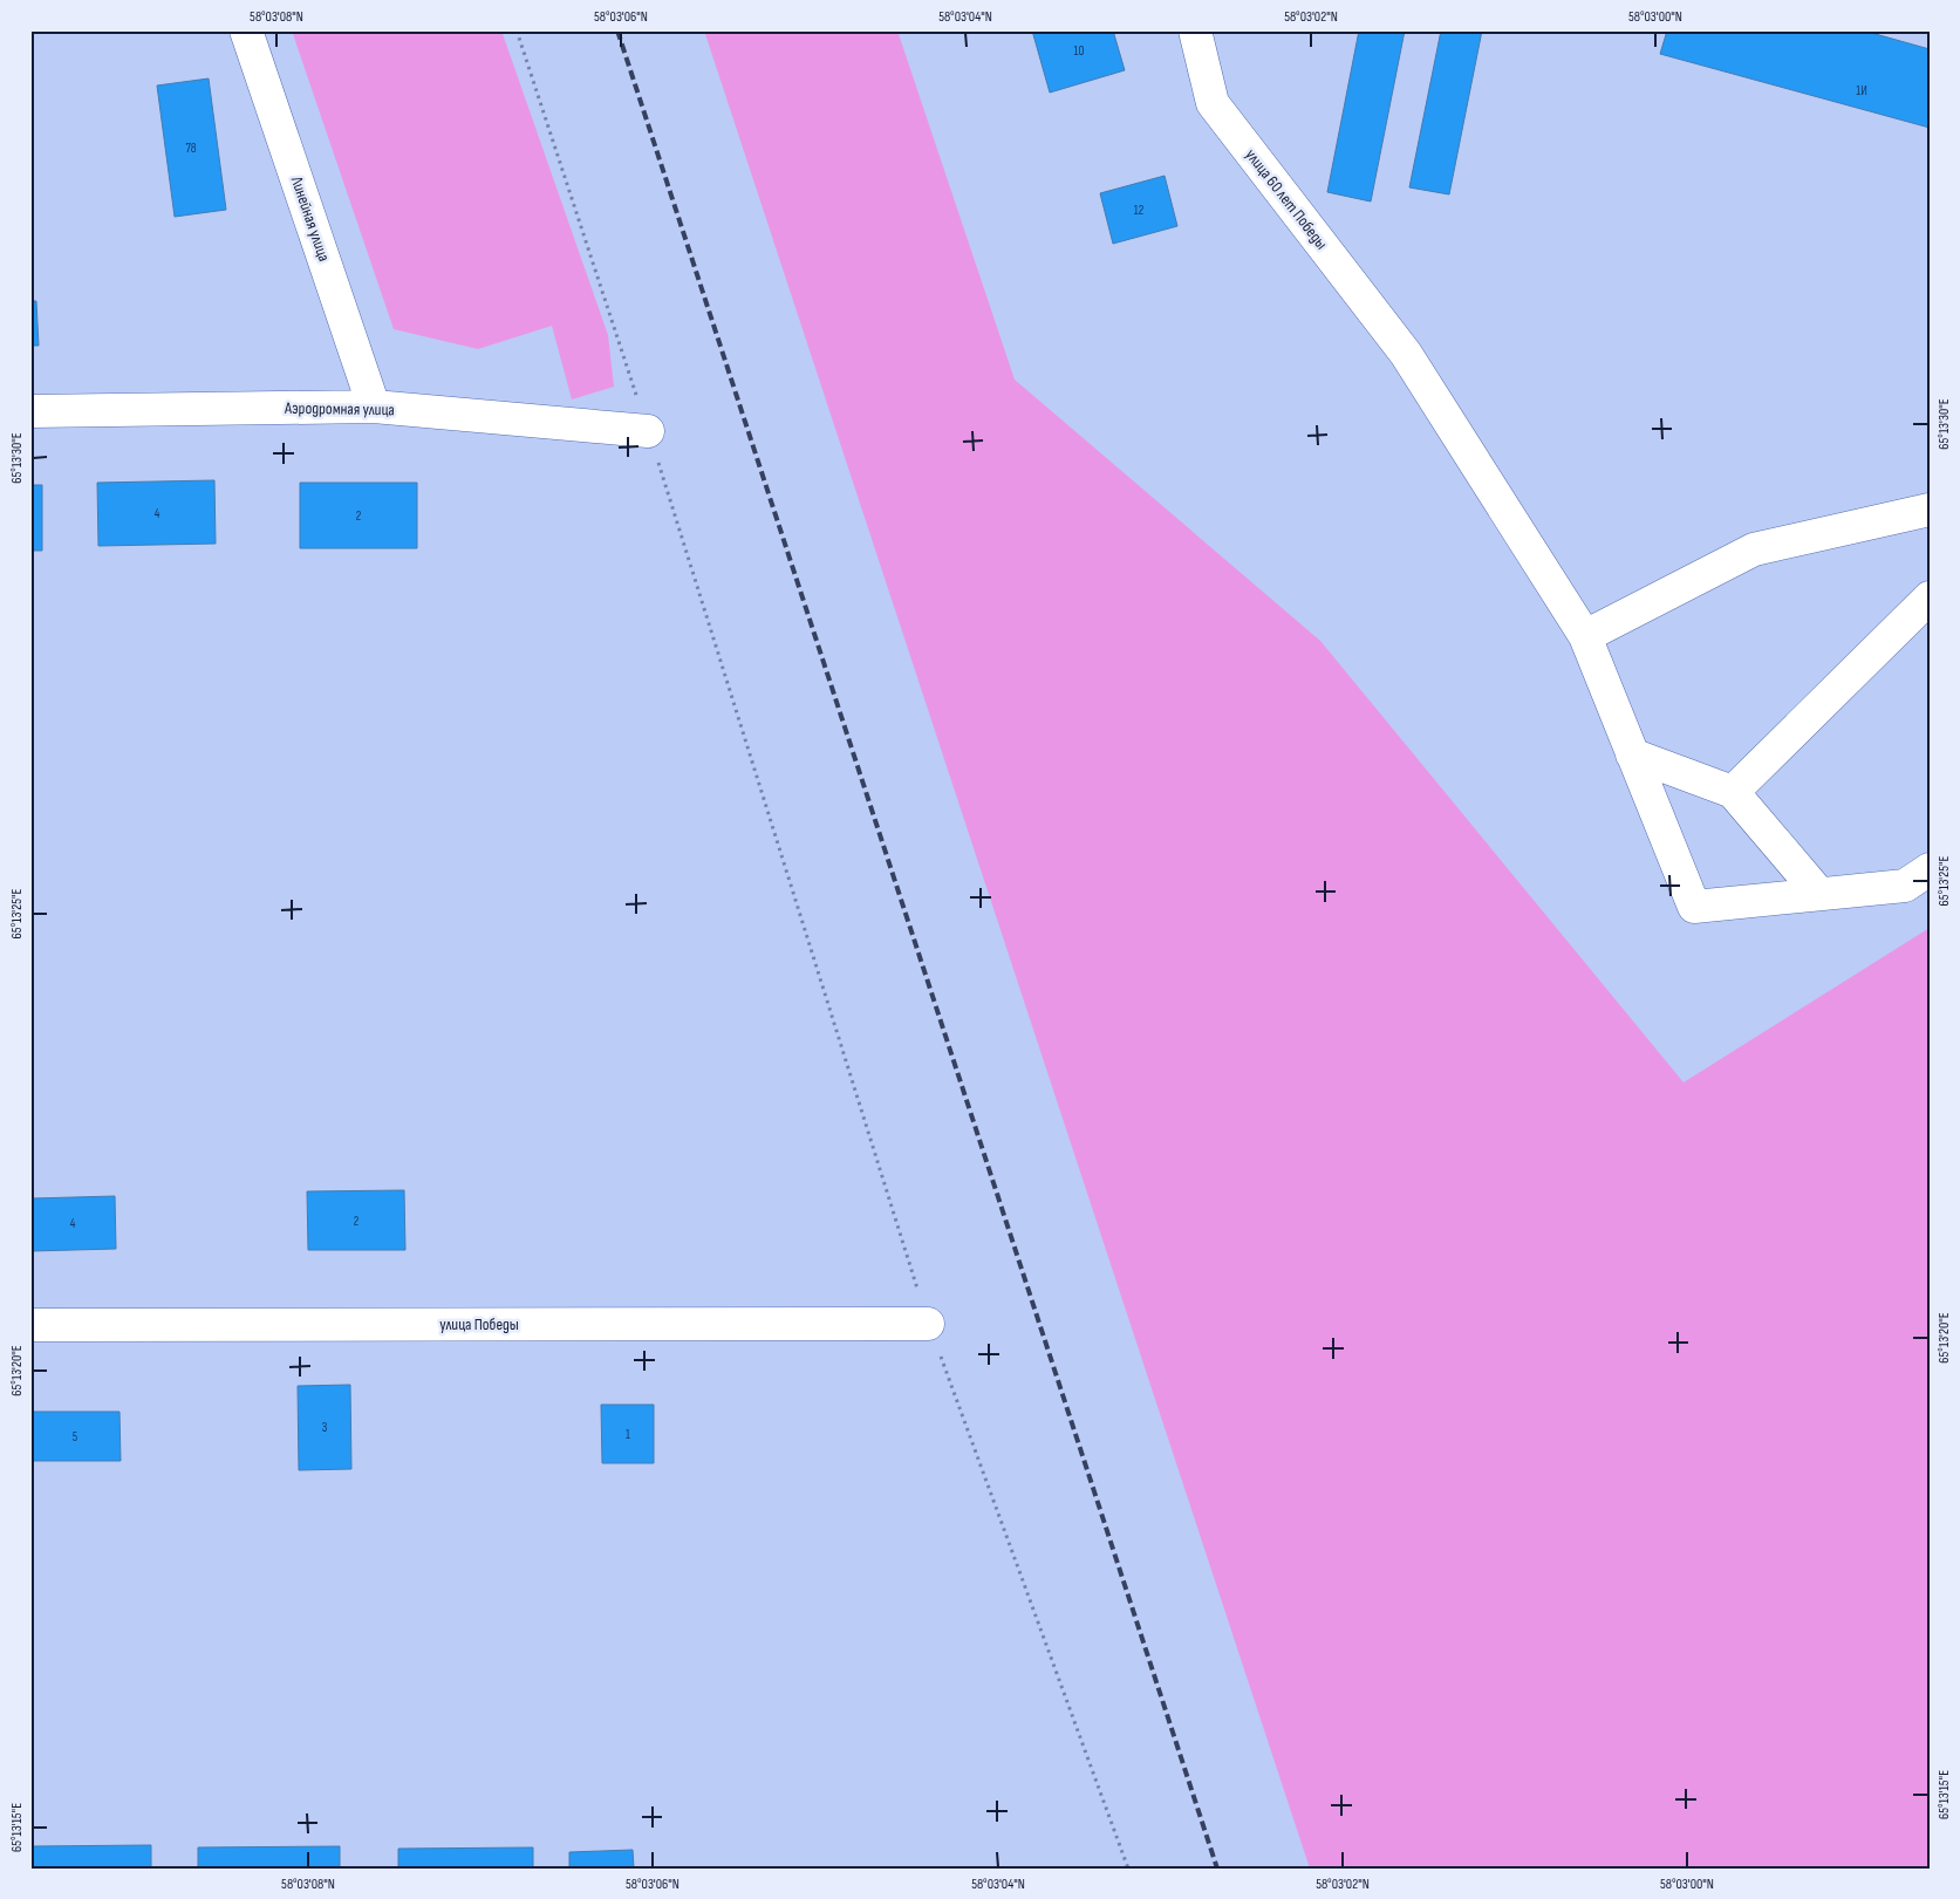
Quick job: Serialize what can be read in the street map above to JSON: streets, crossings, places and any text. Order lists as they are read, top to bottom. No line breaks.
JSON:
{"streets":{"street":["улица 60 лет Победы","Линейная улица","Аэродромная улица","улица Победы"]},"crossings":[["Линейная улица","Аэродромная улица"]],"house_numbers":["10","1И","78","12","4","2","2","4","3","1","5"],"coordinates":["58°03'08\"N","58°03'06\"N","58°03'04\"N","58°03'02\"N","58°03'00\"N","65°13'30\"E","65°13'25\"E","65°13'20\"E","65°13'15\"E"]}
